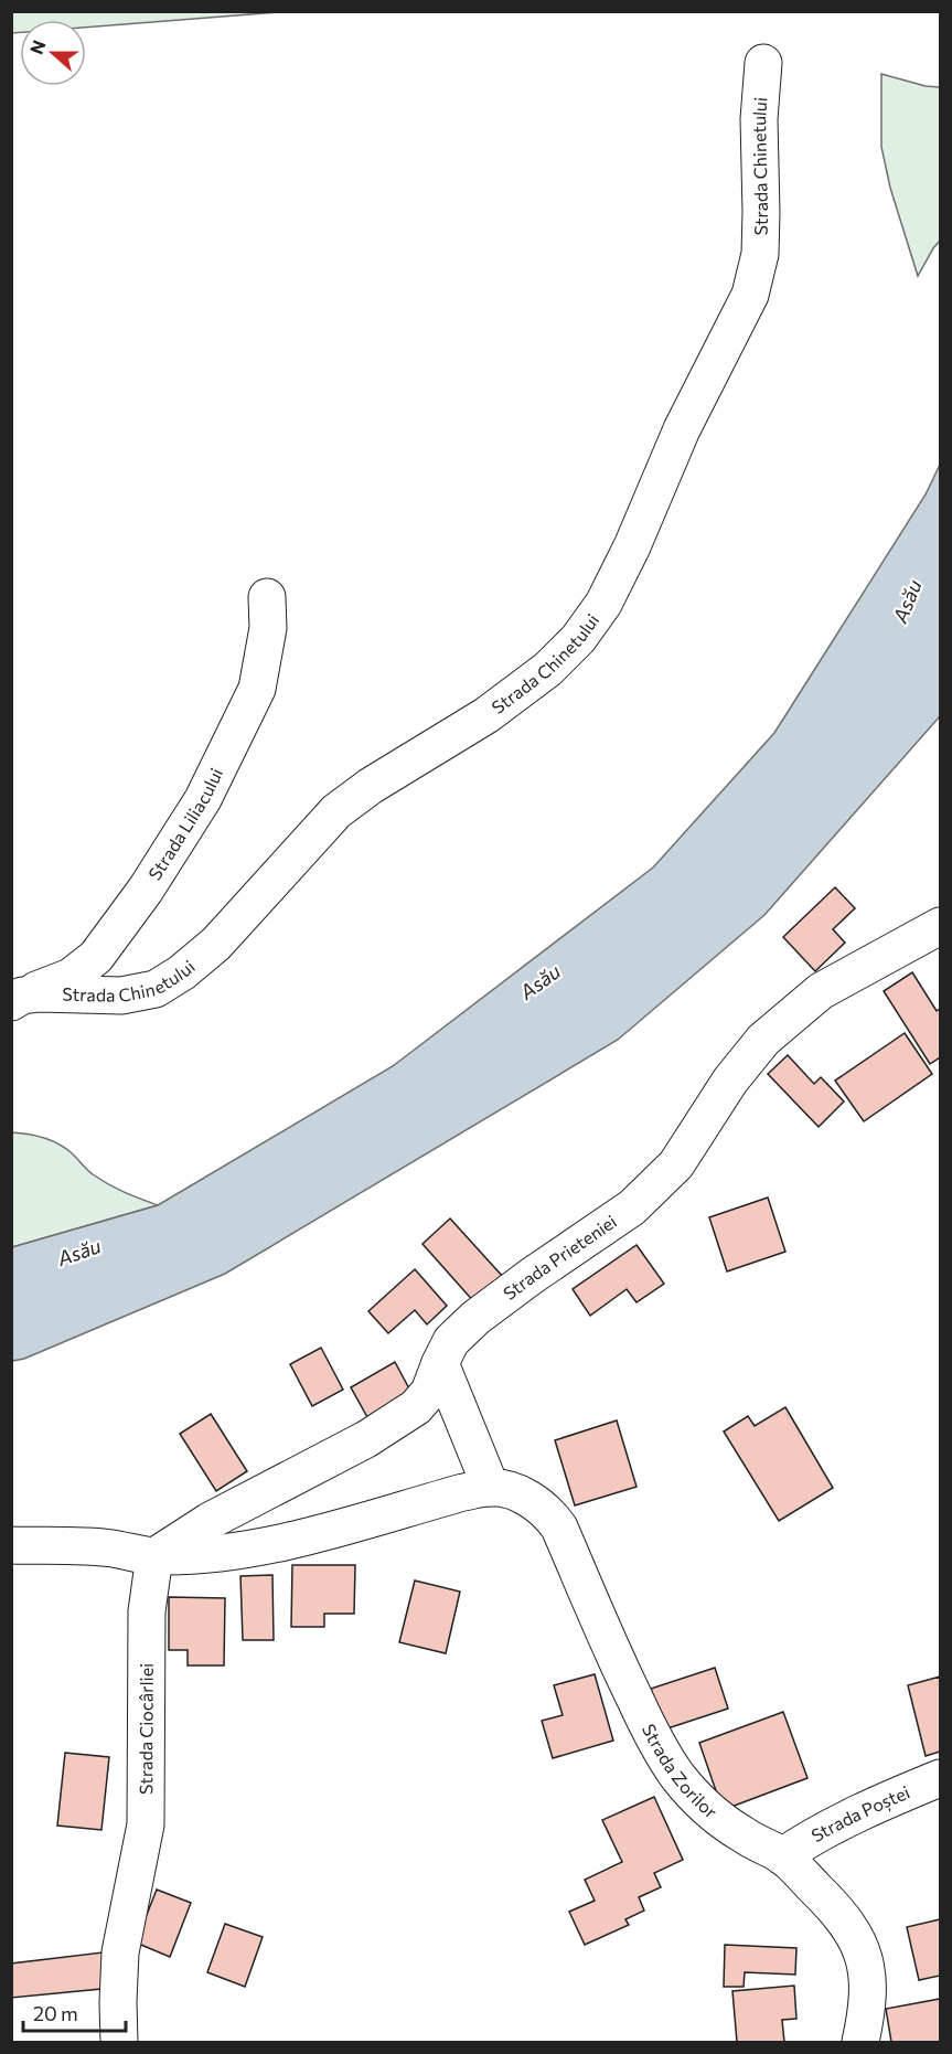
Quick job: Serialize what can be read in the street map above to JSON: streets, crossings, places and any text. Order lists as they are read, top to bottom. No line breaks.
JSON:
{"streets":{"street":["Strada Chinetului","Strada Liliacului","Strada Prieteniei","Strada Ciocârliei","Strada Zorilor","Strada Poștei"]},"crossings":[["Strada Chinetului","Strada Liliacului"],["Strada Prieteniei","Strada Ciocârliei"],["Strada Prieteniei","Strada Zorilor"],["Strada Ciocârliei","Strada Zorilor"],["Strada Zorilor","Strada Poștei"]],"water":["Asău"],"scale_bar":"20 m","north":"left"}
